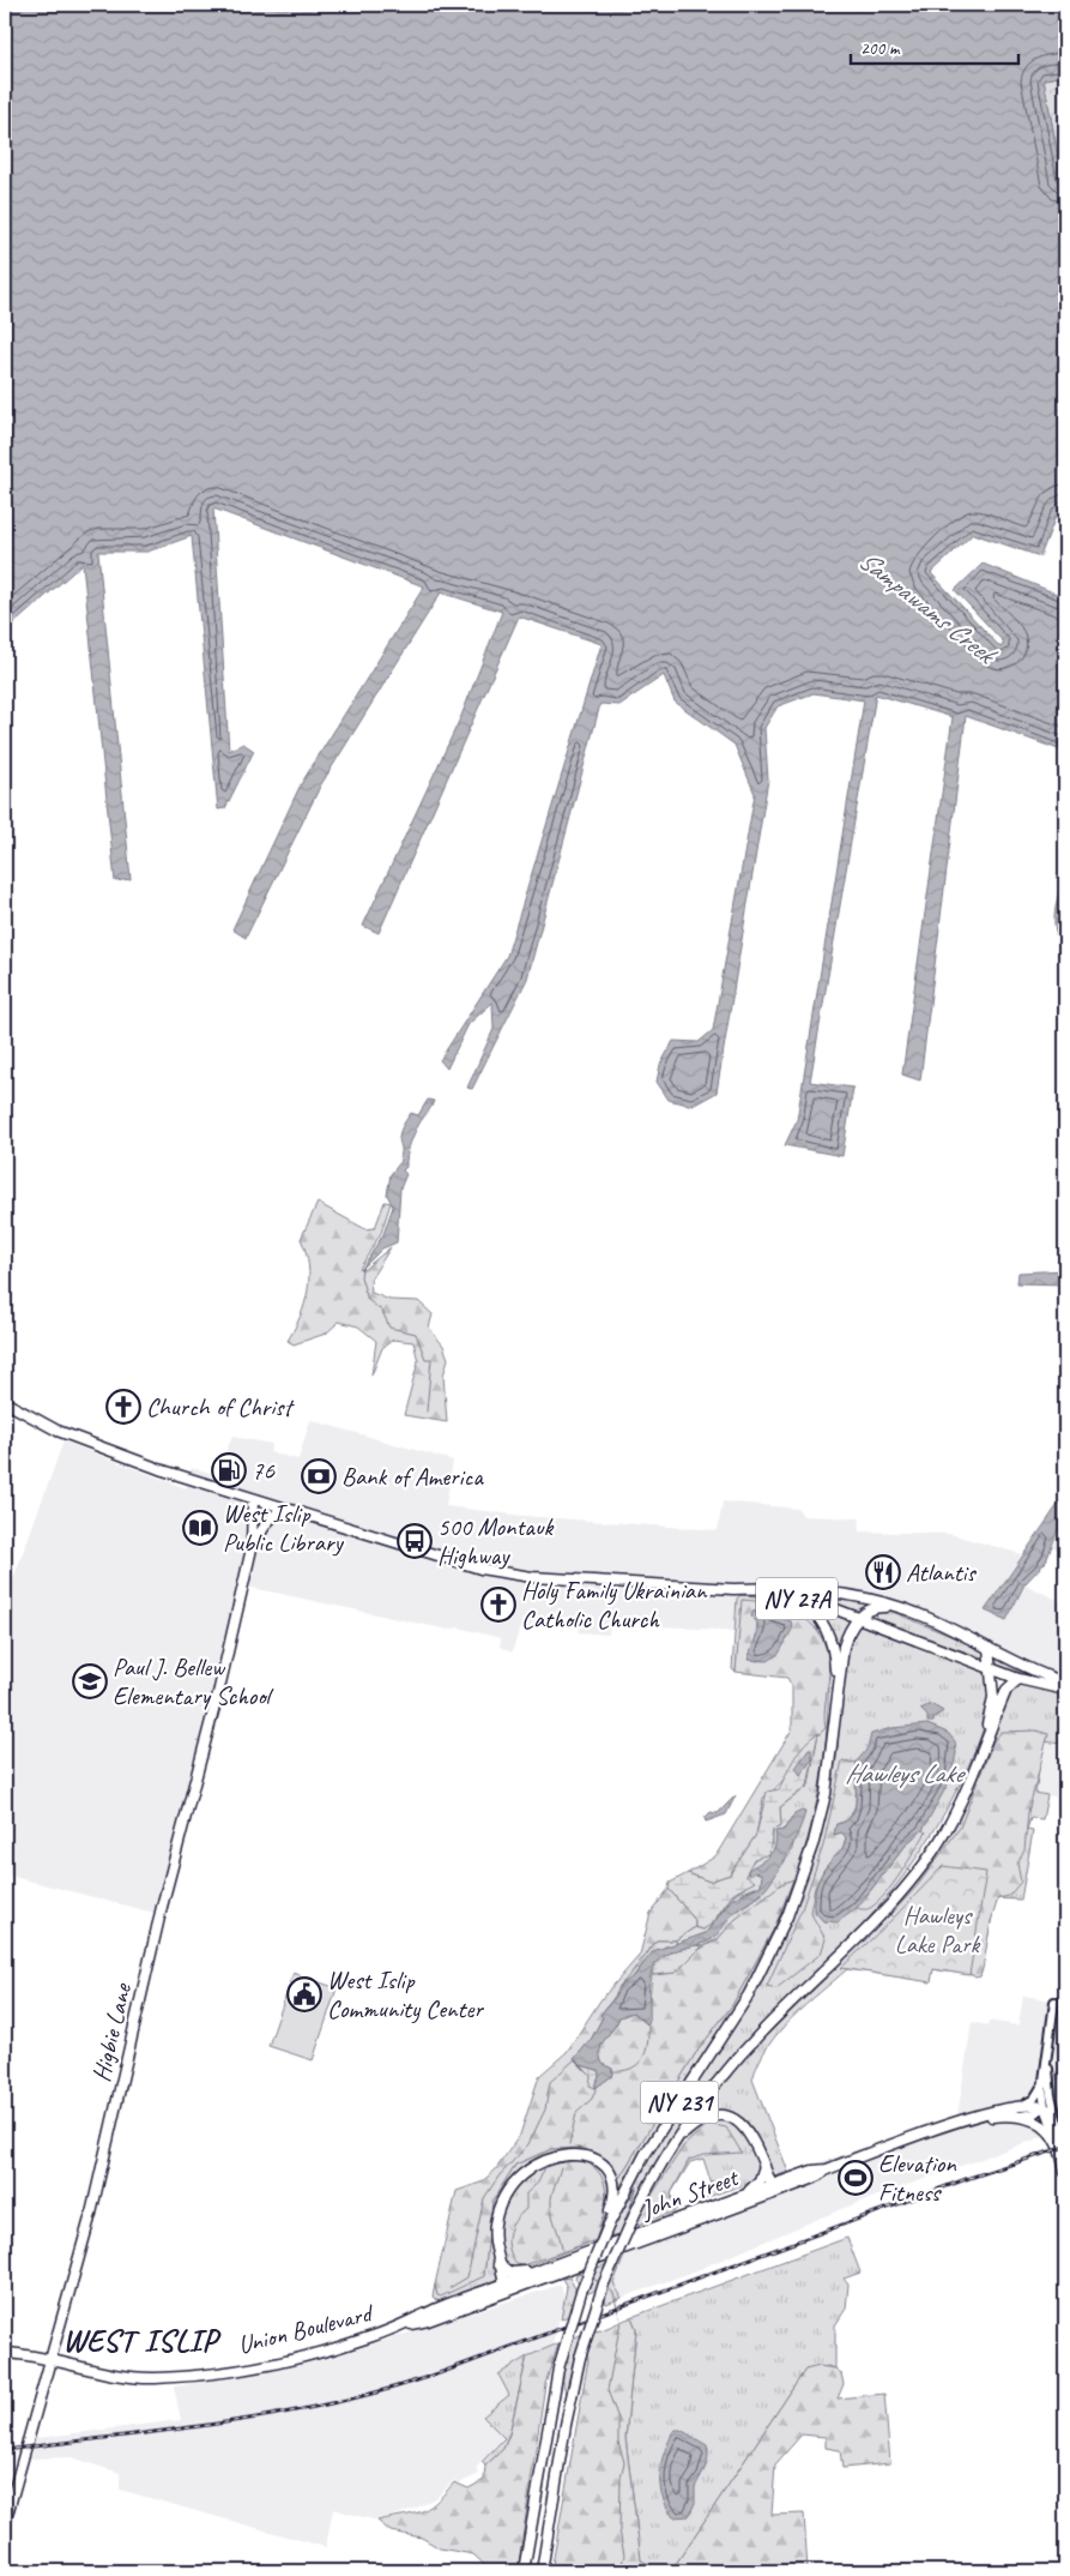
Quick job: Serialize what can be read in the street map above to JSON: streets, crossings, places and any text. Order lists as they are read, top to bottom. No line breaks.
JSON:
{"streets":{"main road":["NY 27A","Higbie Lane","NY 231","John Street","Union Boulevard"]},"crossings":[["NY 27A","Higbie Lane"],["Higbie Lane","Union Boulevard"],["John Street","Union Boulevard"]],"districts":["WEST ISLIP"],"water":["Sampawams Creek","Hawleys Lake"],"parks":["Hawleys Lake Park"],"places":{"church":["Church of Christ","Holy Family Ukrainian Catholic Church"],"fuel station":["76"],"bank":["Bank of America"],"library":["West Islip Public Library"],"bus stop":["500 Montauk Highway"],"restaurant":["Atlantis"],"school or university":["Paul J. Bellew Elementary School"],"public building":["West Islip Community Center"],"sports":["Elevation Fitness"]},"scale_bar":"200 m"}
